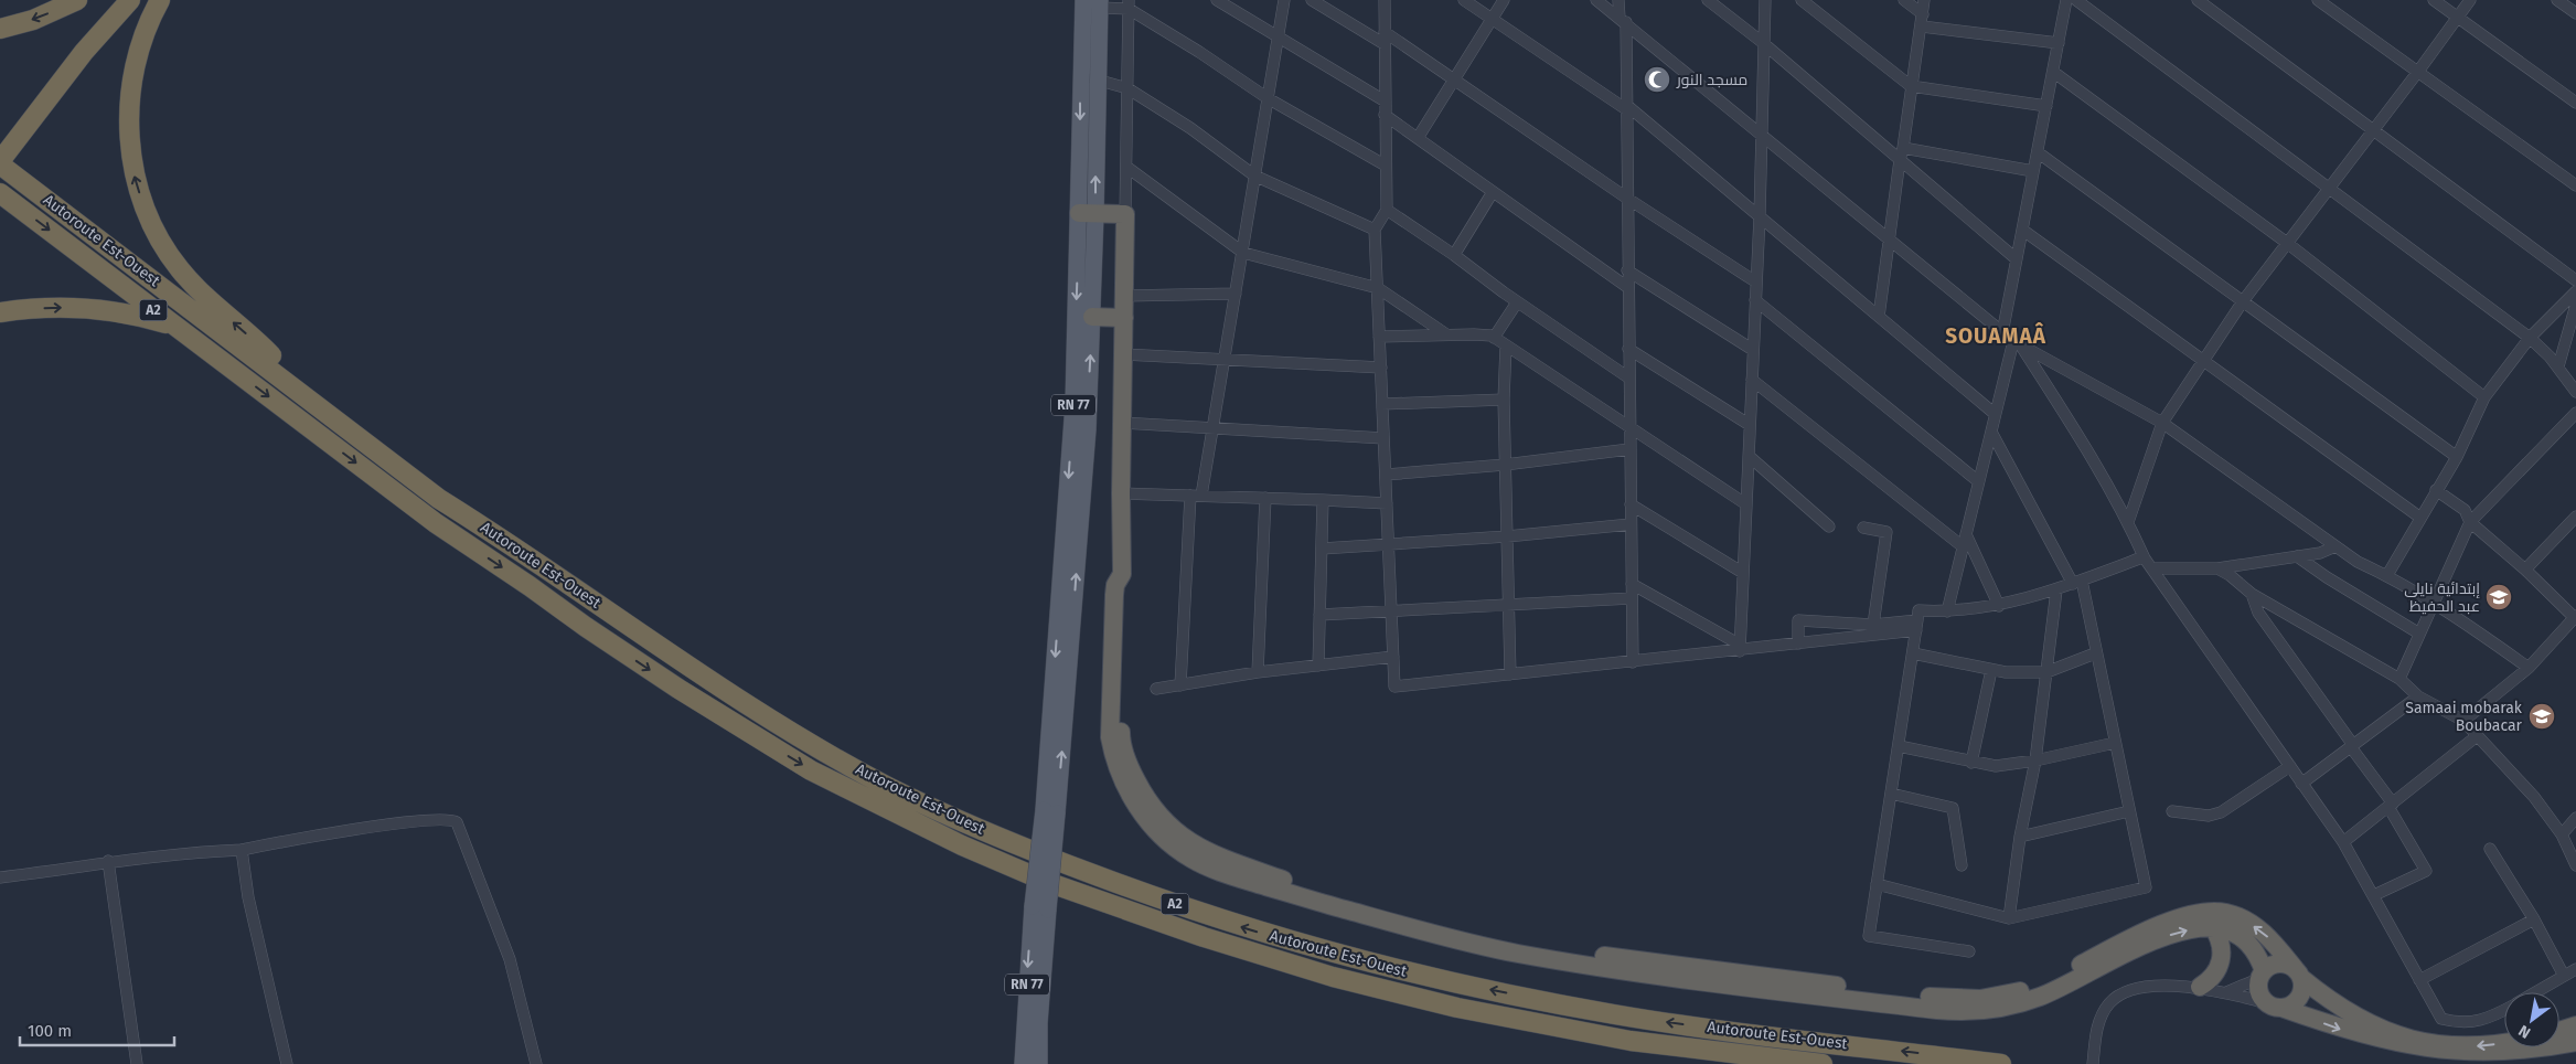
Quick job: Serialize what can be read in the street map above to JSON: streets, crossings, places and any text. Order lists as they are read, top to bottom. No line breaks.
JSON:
{"streets":{"highway":["Autoroute Est-Ouest","A2"],"main road":["RN 77"]},"districts":["SOUAMAÂ"],"places":{"mosque":["مسجد النور"],"school or university":["إبتدائية نايلي عبد الحفيظ","Samaai mobarak Boubacar"]},"scale_bar":"100 m","north":"bottom left"}
